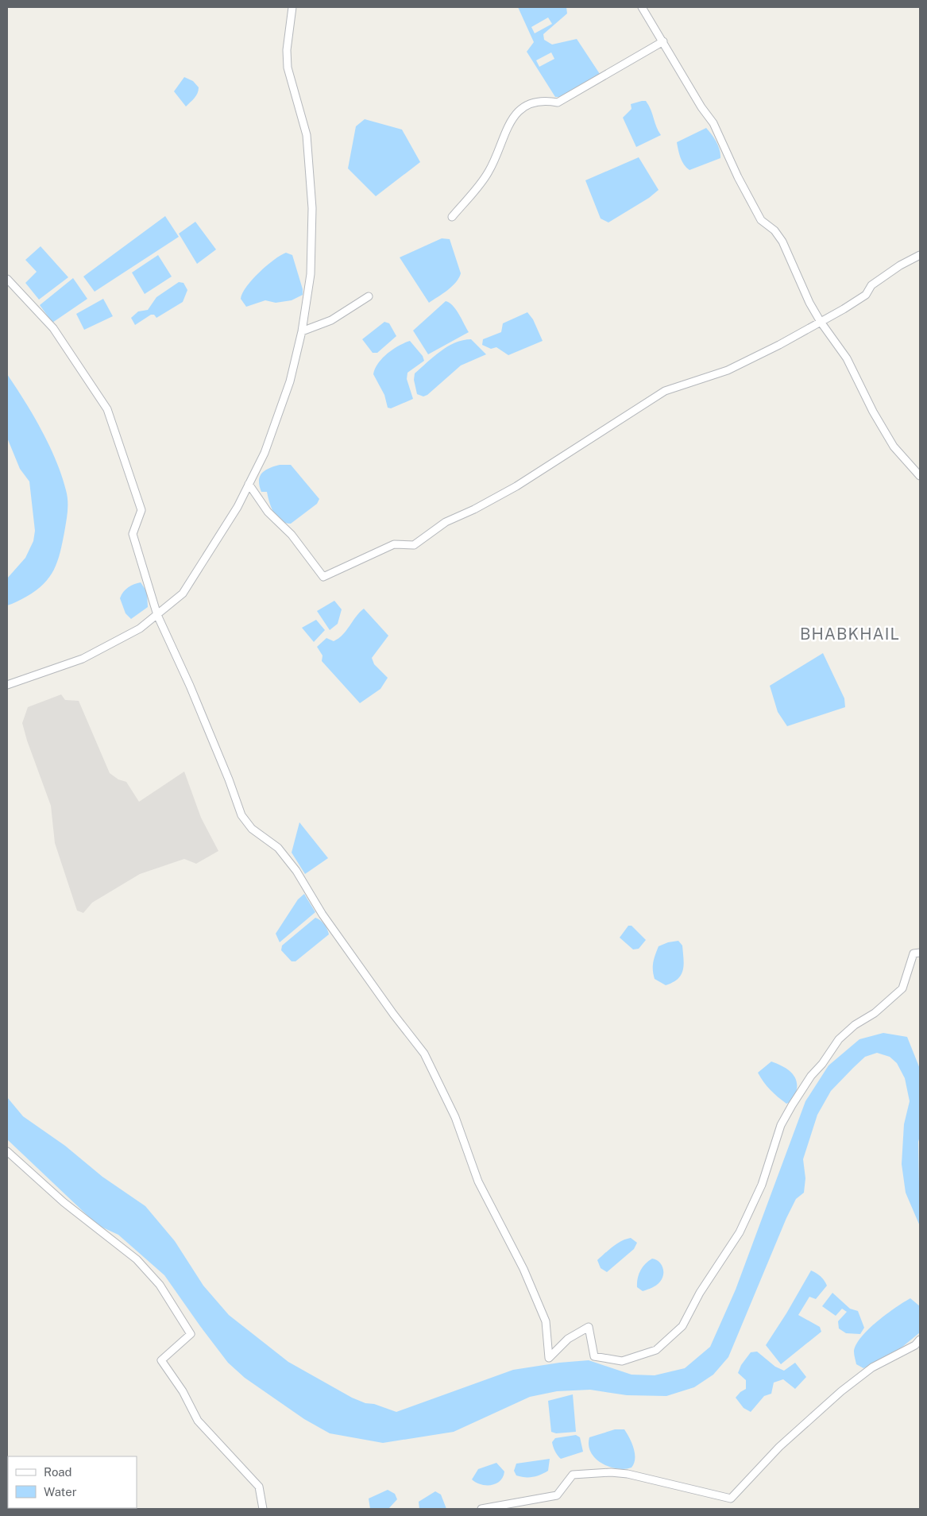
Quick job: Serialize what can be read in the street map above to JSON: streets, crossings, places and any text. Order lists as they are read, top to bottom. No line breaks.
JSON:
{"districts":["BHABKHAIL"],"legend":["Road","Water"]}
